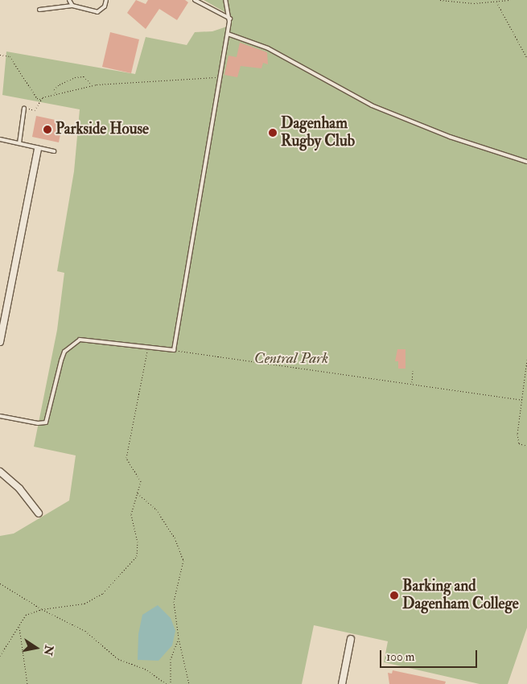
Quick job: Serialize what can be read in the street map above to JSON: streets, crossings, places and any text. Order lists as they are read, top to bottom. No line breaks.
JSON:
{"parks":["Central Park"],"places":["Parkside House","Dagenham Rugby Club","Barking and Dagenham College"],"scale_bar":"100 m","north":"right"}
